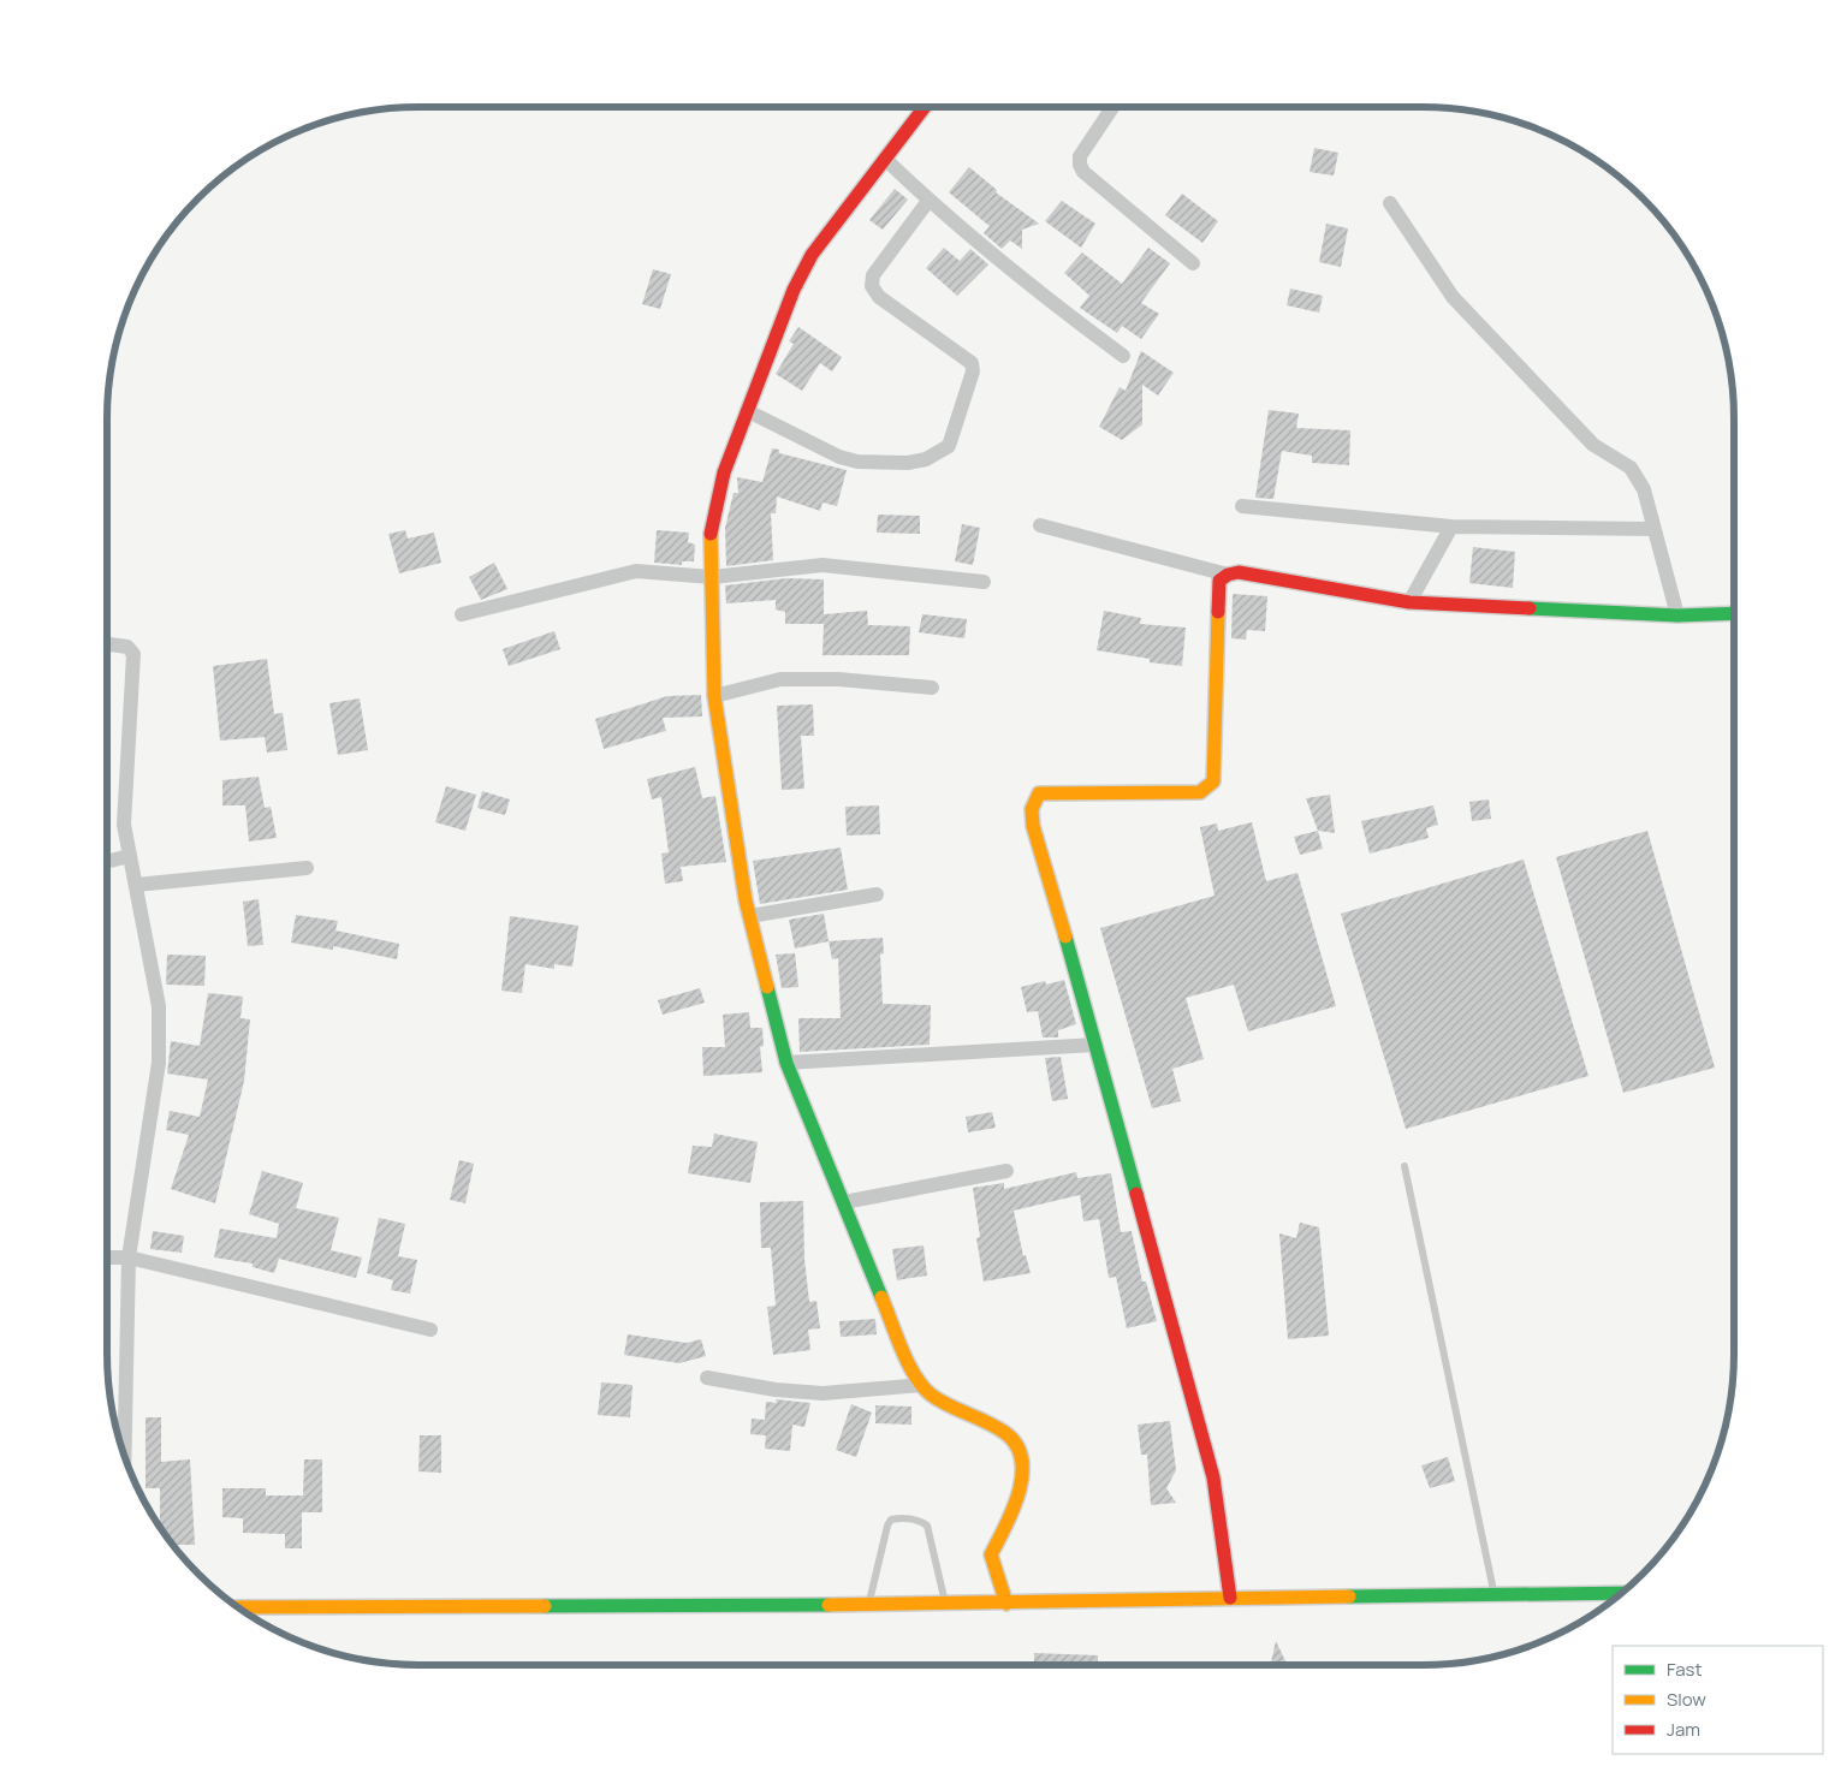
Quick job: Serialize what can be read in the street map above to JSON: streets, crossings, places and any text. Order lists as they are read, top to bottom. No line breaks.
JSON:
{"legend":["Fast","Slow","Jam"]}
